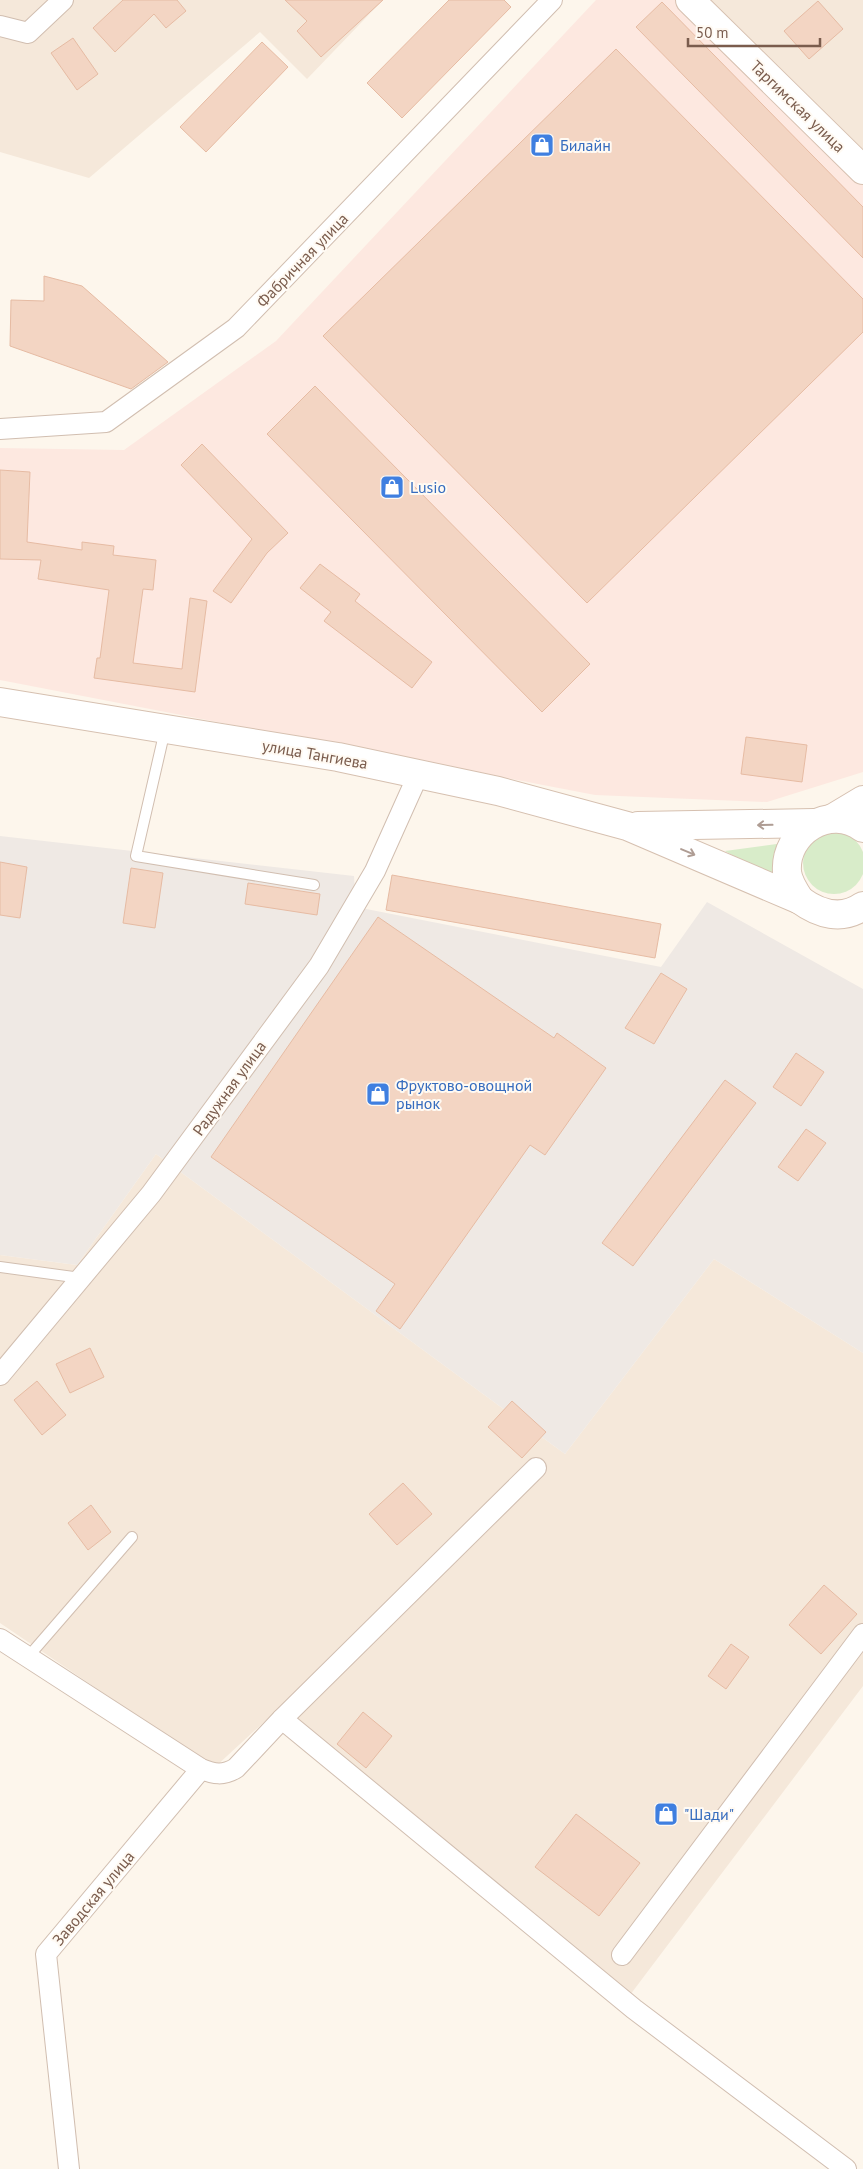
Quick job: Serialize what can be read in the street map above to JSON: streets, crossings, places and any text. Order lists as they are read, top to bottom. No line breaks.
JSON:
{"streets":{"main road":["Таргимская улица","улица Тангиева"],"street":["Фабричная улица","Радужная улица","Заводская улица"]},"crossings":[["улица Тангиева","Радужная улица"]],"places":{"shop":["Билайн","Lusio","Фруктово-овощной рынок","\"Шади\""]},"scale_bar":"50 m"}
